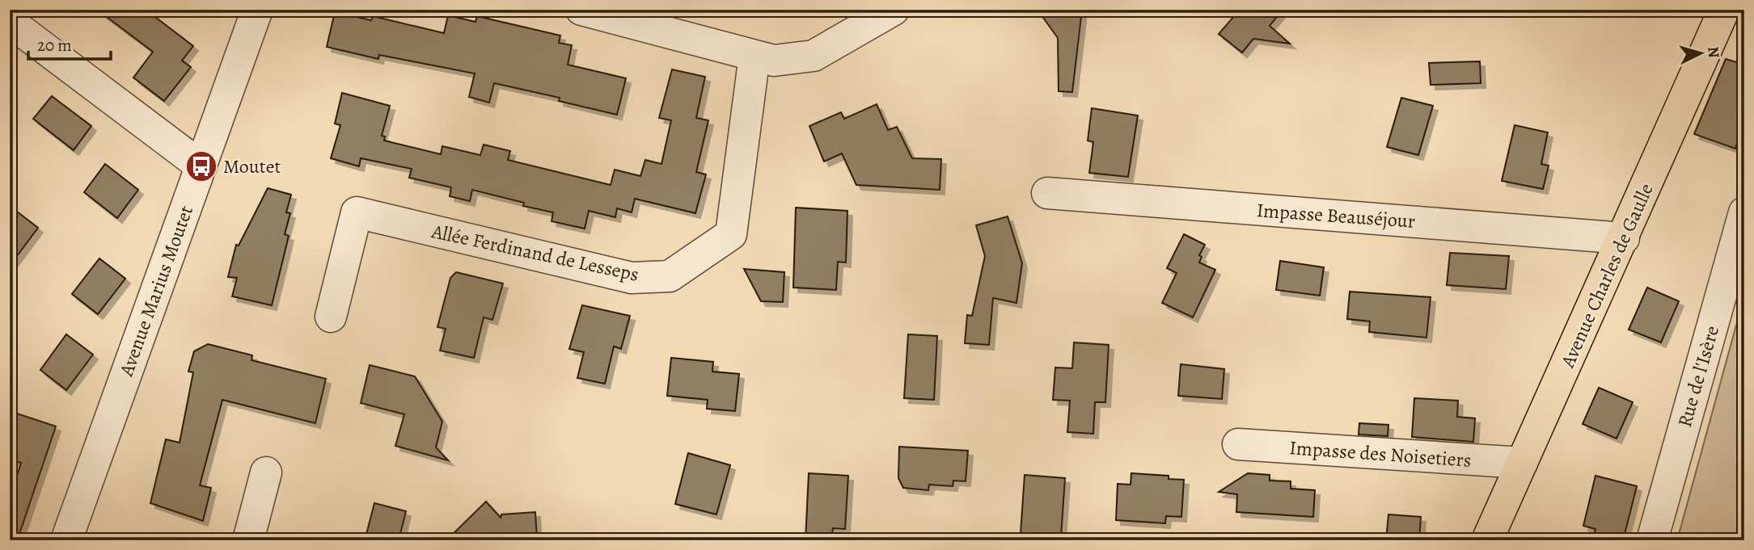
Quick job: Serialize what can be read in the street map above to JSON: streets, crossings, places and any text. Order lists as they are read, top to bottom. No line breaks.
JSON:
{"streets":{"main road":["Avenue Charles de Gaulle"],"street":["Impasse Beauséjour","Allée Ferdinand de Lesseps","Avenue Marius Moutet","Rue de l'Isère","Impasse des Noisetiers"]},"crossings":[["Impasse Beauséjour","Avenue Charles de Gaulle"],["Avenue Charles de Gaulle","Impasse des Noisetiers"]],"places":{"bus stop":["Moutet"]},"scale_bar":"20 m","north":"right"}
